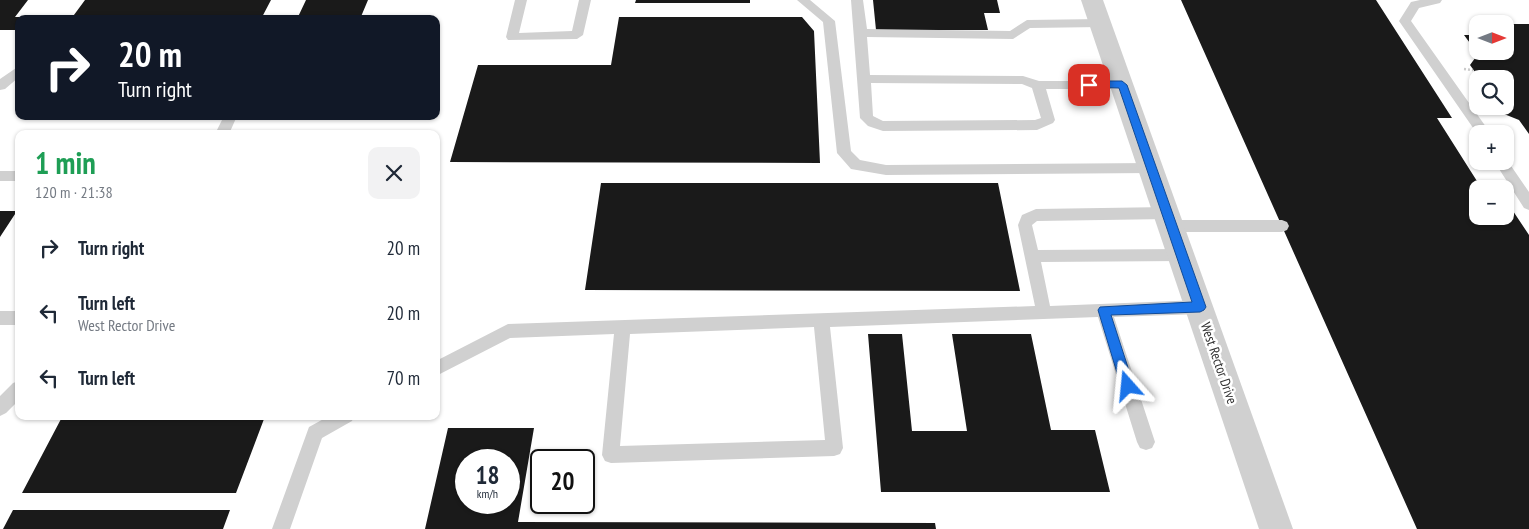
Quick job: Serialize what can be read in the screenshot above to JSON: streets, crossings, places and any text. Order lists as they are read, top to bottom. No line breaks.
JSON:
{"streets":{"street":["West Rector Drive"]},"north":"right","page":{"map_buttons":["+","−"],"turn":["20 m","Turn right"],"heading":["1 min","120 m · 21:38"],"list":[{"name":"Turn right","value":"20 m"},{"name":"Turn left","note":"West Rector Drive","value":"20 m"},{"name":"Turn left","value":"70 m"}],"speed":"18 km/h","limit":"20"}}
